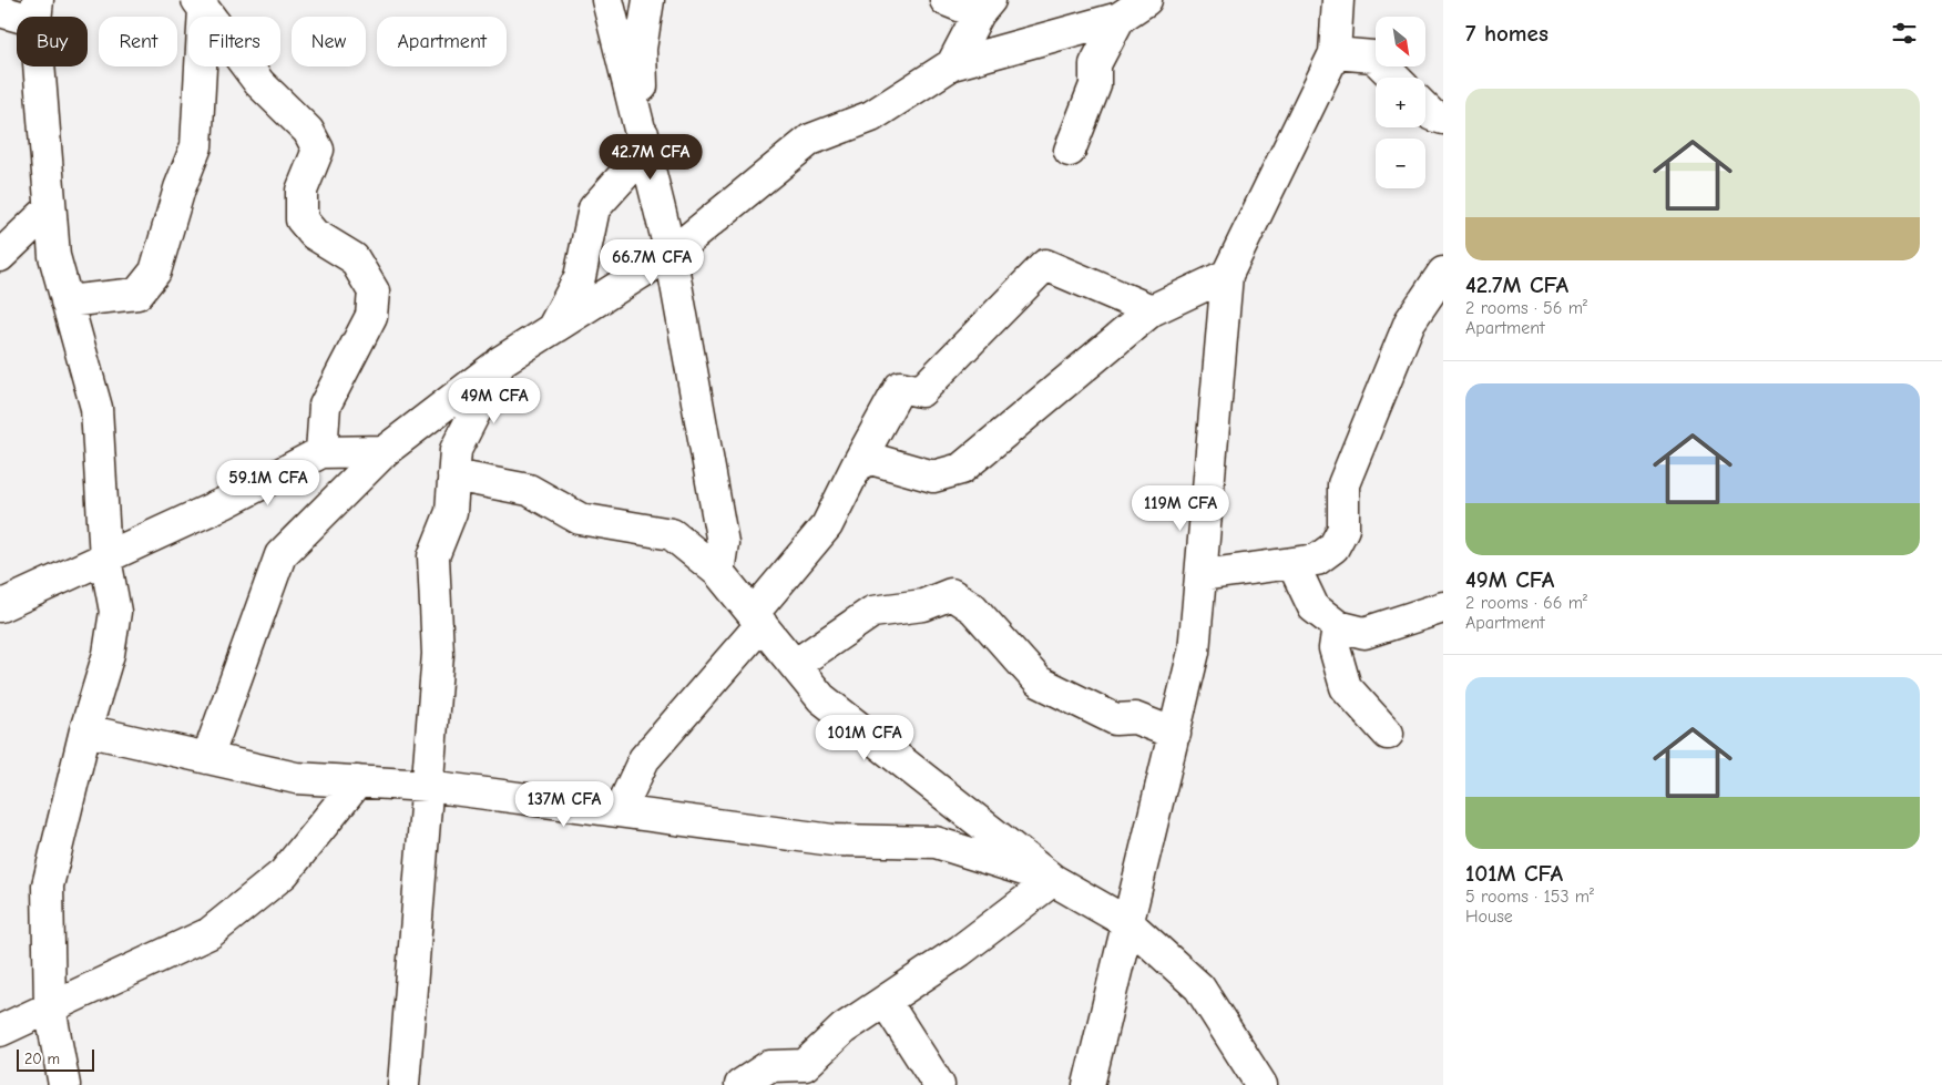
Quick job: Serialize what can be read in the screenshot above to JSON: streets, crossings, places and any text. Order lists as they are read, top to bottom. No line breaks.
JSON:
{"scale_bar":"20 m","north":"bottom right","page":{"heading":"7 homes","map_buttons":["+","−"],"chip":["Buy","Rent","Filters","New","Apartment"],"list":[{"name":"42.7M CFA","note":"2 rooms · 56 m² · Apartment"},{"name":"49M CFA","note":"2 rooms · 66 m² · Apartment"},{"name":"101M CFA","note":"5 rooms · 153 m² · House"}],"price":["42.7M CFA","66.7M CFA","49M CFA","59.1M CFA","119M CFA","101M CFA","137M CFA"],"scale":"20 m"}}
